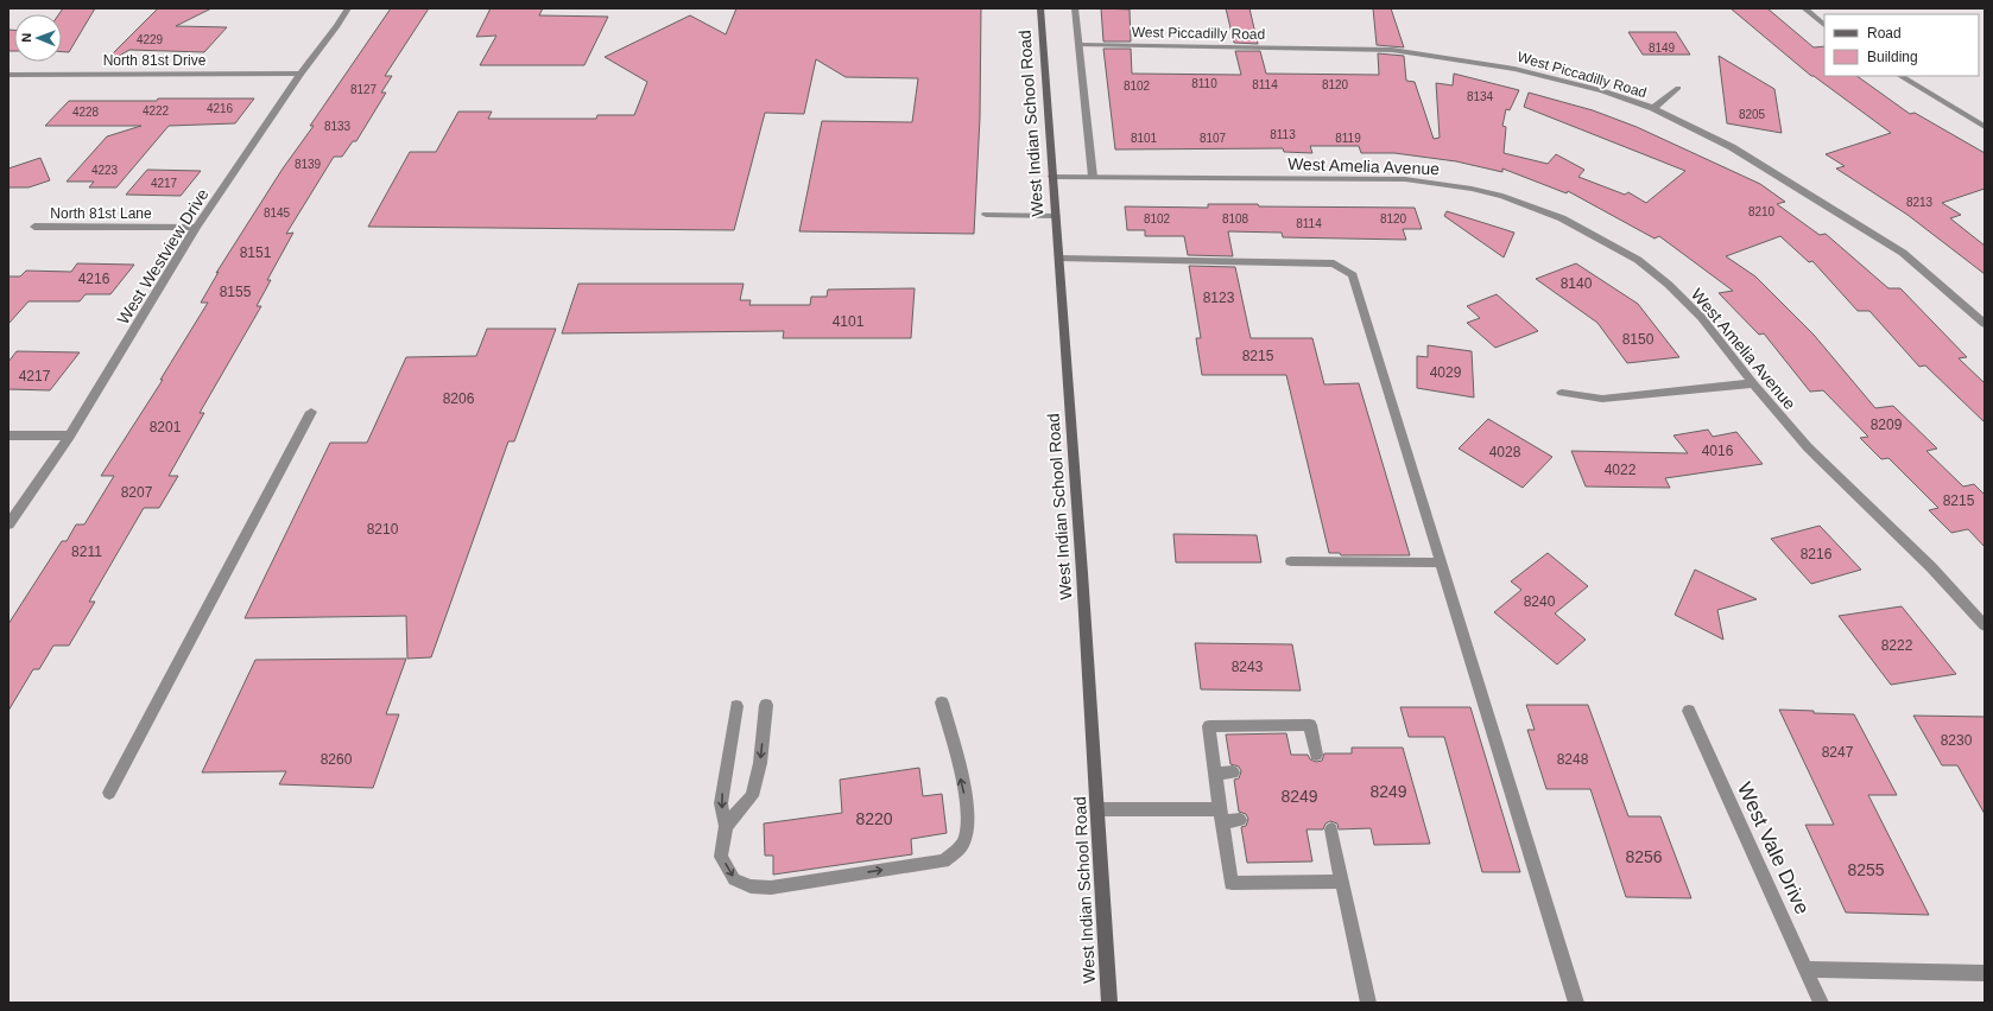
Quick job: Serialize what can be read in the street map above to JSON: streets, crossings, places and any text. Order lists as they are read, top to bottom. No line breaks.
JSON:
{"streets":{"main road":["West Indian School Road"],"street":["West Piccadilly Road","North 81st Drive","West Amelia Avenue","North 81st Lane","West Westview Drive","West Vale Drive"]},"crossings":[["North 81st Drive","West Westview Drive"],["West Indian School Road","West Amelia Avenue"],["North 81st Lane","West Westview Drive"]],"house_numbers":["4229","8149","8110","8114","8120","8102","8127","8134","4216","4222","4228","8205","8133","8113","8101","8107","8119","8139","4223","4217","8213","8210","8145","8102","8108","8120","8114","8151","4216","8140","8155","8123","4101","8150","8215","4029","4217","8206","8209","8201","4016","4028","4022","8207","8215","8210","8211","8216","8240","8222","8243","8230","8247","8260","8248","8249","8249","8220","8256","8255"],"legend":["Road","Building"],"north":"left"}
